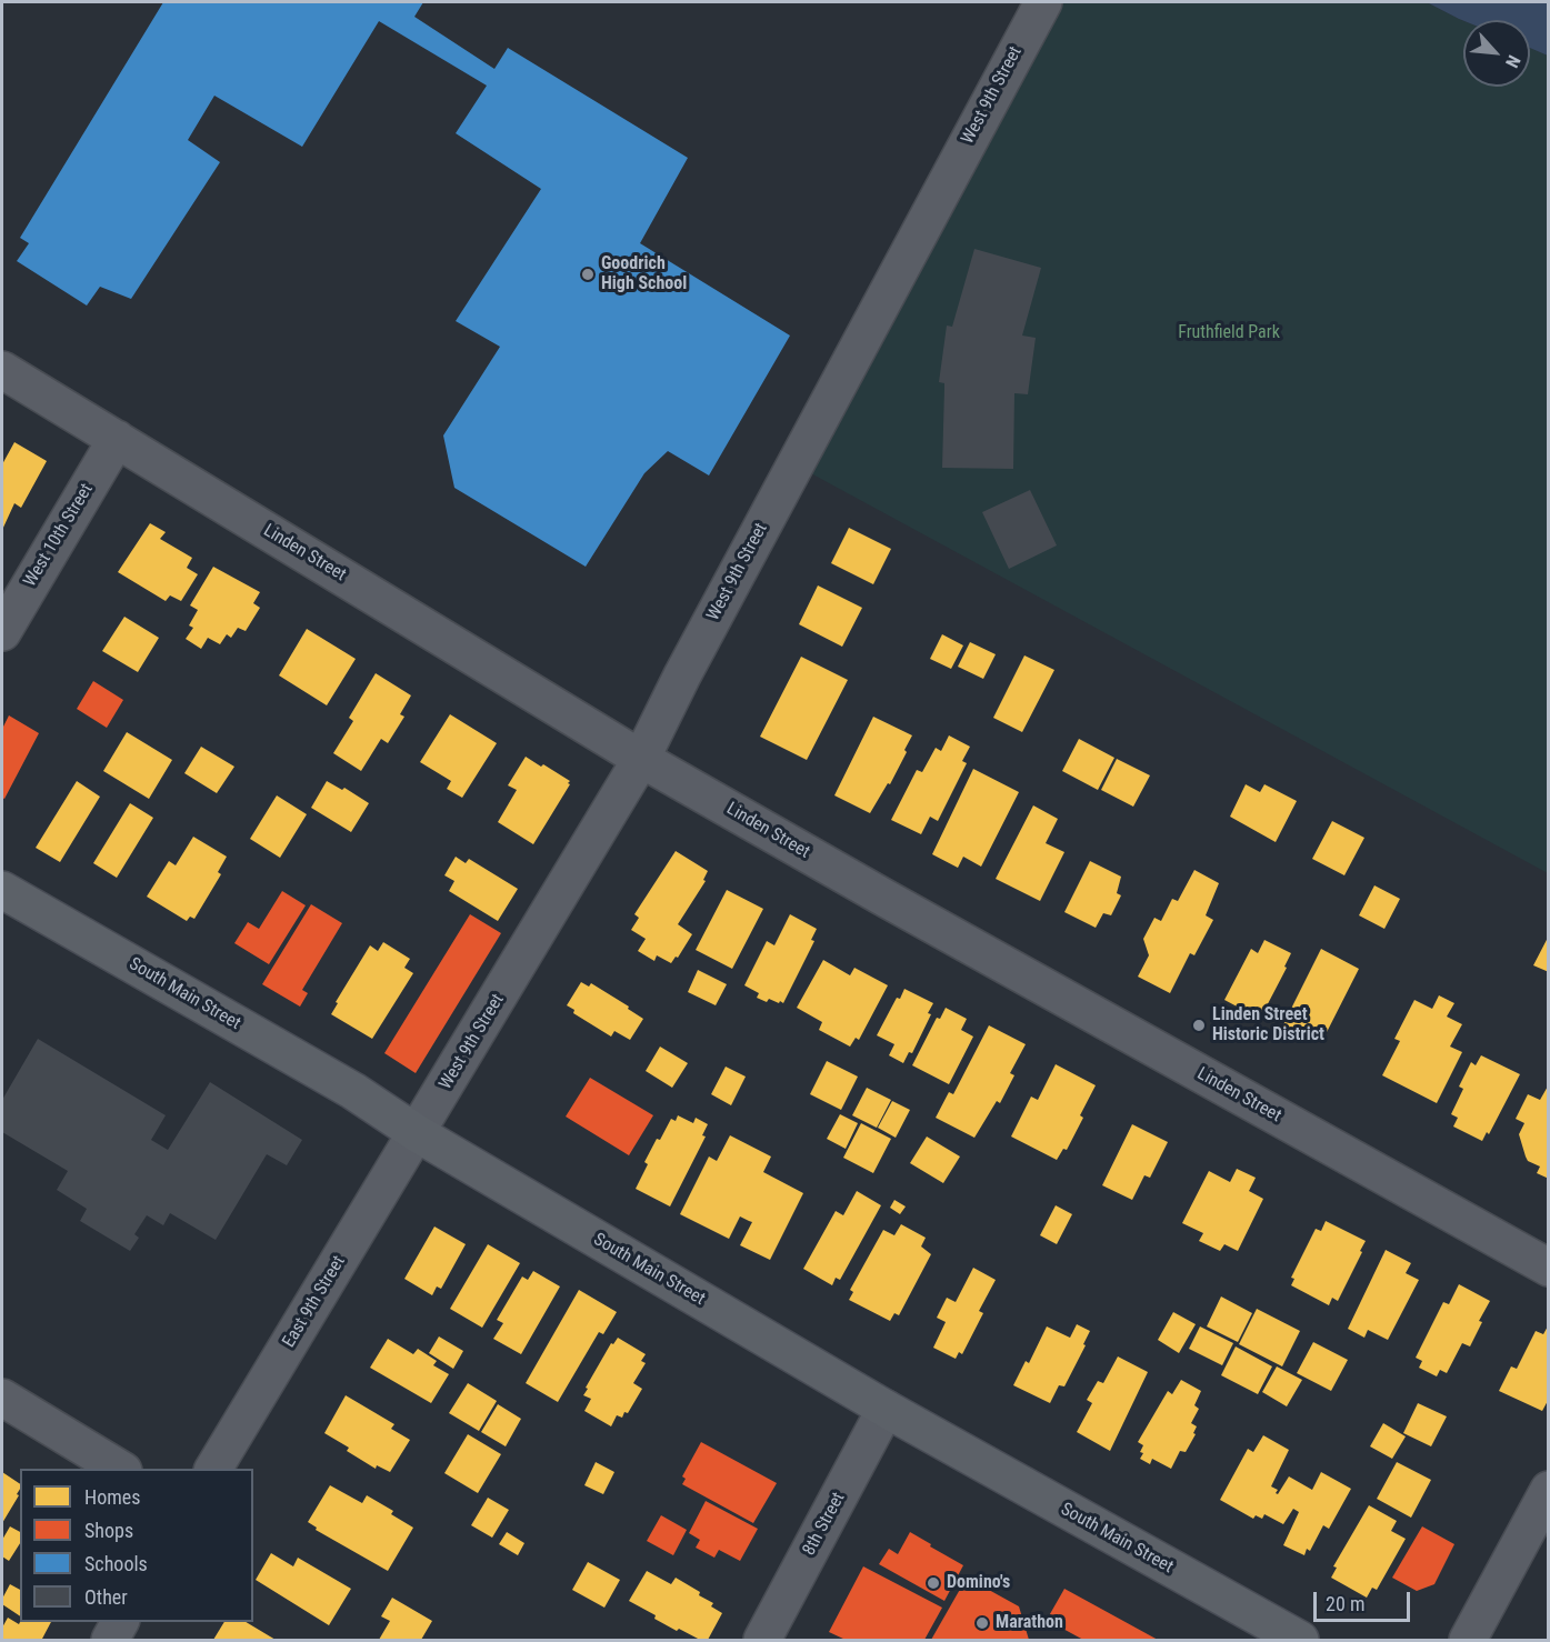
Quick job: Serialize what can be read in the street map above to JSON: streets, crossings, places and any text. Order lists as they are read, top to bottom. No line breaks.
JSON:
{"streets":{"main road":["South Main Street"],"street":["West 9th Street","West 10th Street","Linden Street","East 9th Street","8th Street"]},"crossings":[["West 9th Street","Linden Street"],["West 9th Street","South Main Street"],["West 9th Street","East 9th Street"],["West 10th Street","Linden Street"],["South Main Street","East 9th Street"],["South Main Street","8th Street"]],"parks":["Fruthfield Park"],"places":["Goodrich High School","Linden Street Historic District","Domino's","Marathon"],"legend":["Homes","Shops","Schools","Other"],"scale_bar":"20 m","north":"bottom right"}
